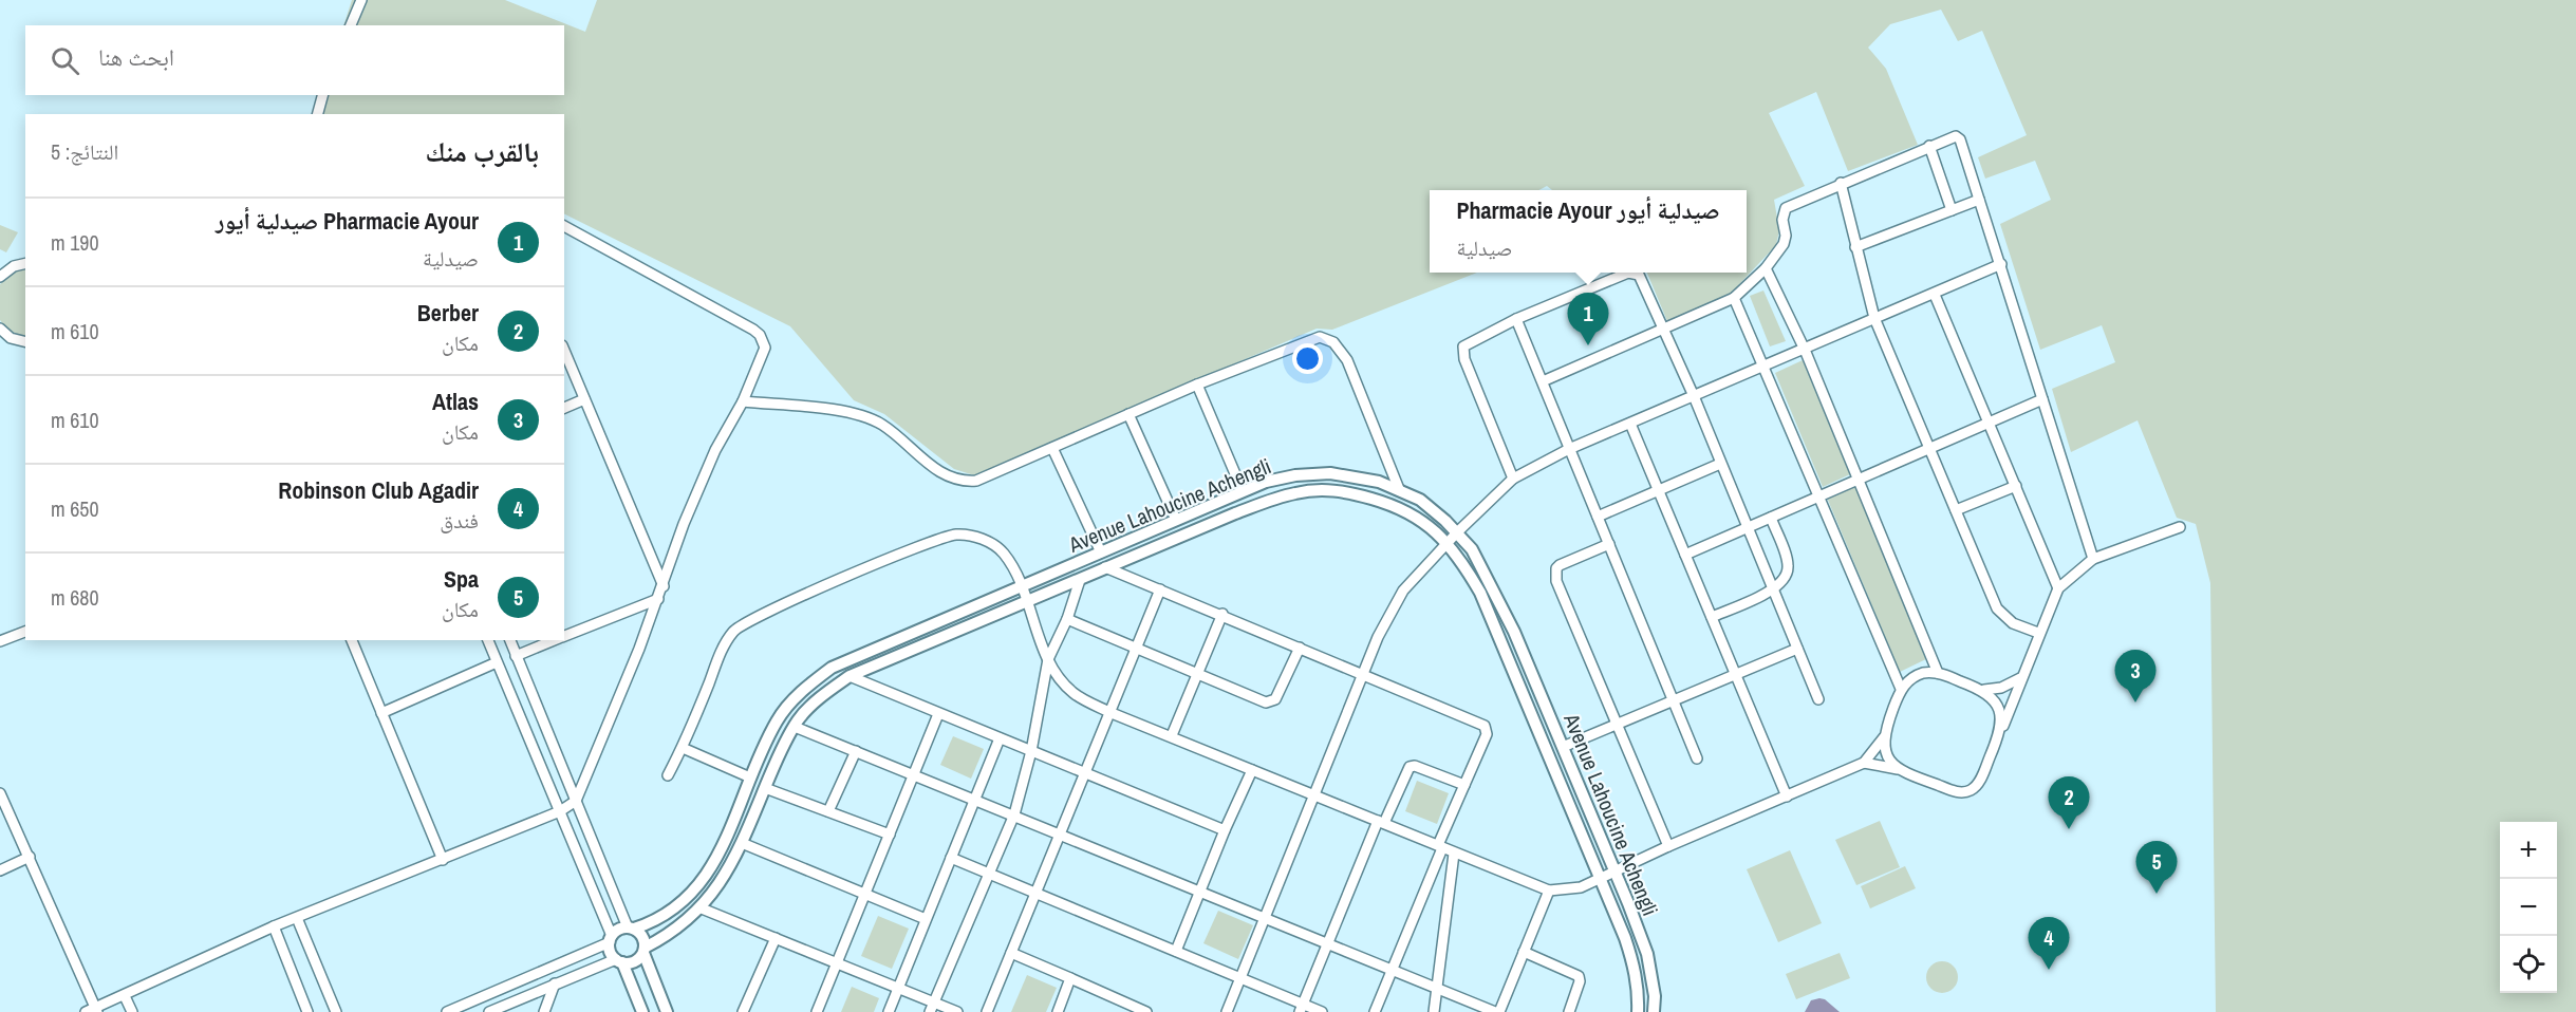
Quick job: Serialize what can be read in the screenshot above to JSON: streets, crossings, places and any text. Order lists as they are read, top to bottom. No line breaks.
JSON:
{"streets":{"street":["Avenue Lahoucine Achengli"]},"page":{"search":"ابحث هنا","heading":["بالقرب منك","النتائج: 5"],"popup":["Pharmacie Ayour صيدلية أيور","صيدلية"],"list":[{"mark":"1","name":"Pharmacie Ayour صيدلية أيور","note":"صيدلية","value":"190 m"},{"mark":"2","name":"Berber","note":"مكان","value":"610 m"},{"mark":"3","name":"Atlas","note":"مكان","value":"610 m"},{"mark":"4","name":"Robinson Club Agadir","note":"فندق","value":"650 m"},{"mark":"5","name":"Spa","note":"مكان","value":"680 m"}],"pins":["1","3","2","5","4"],"map_buttons":["+","−"]}}
